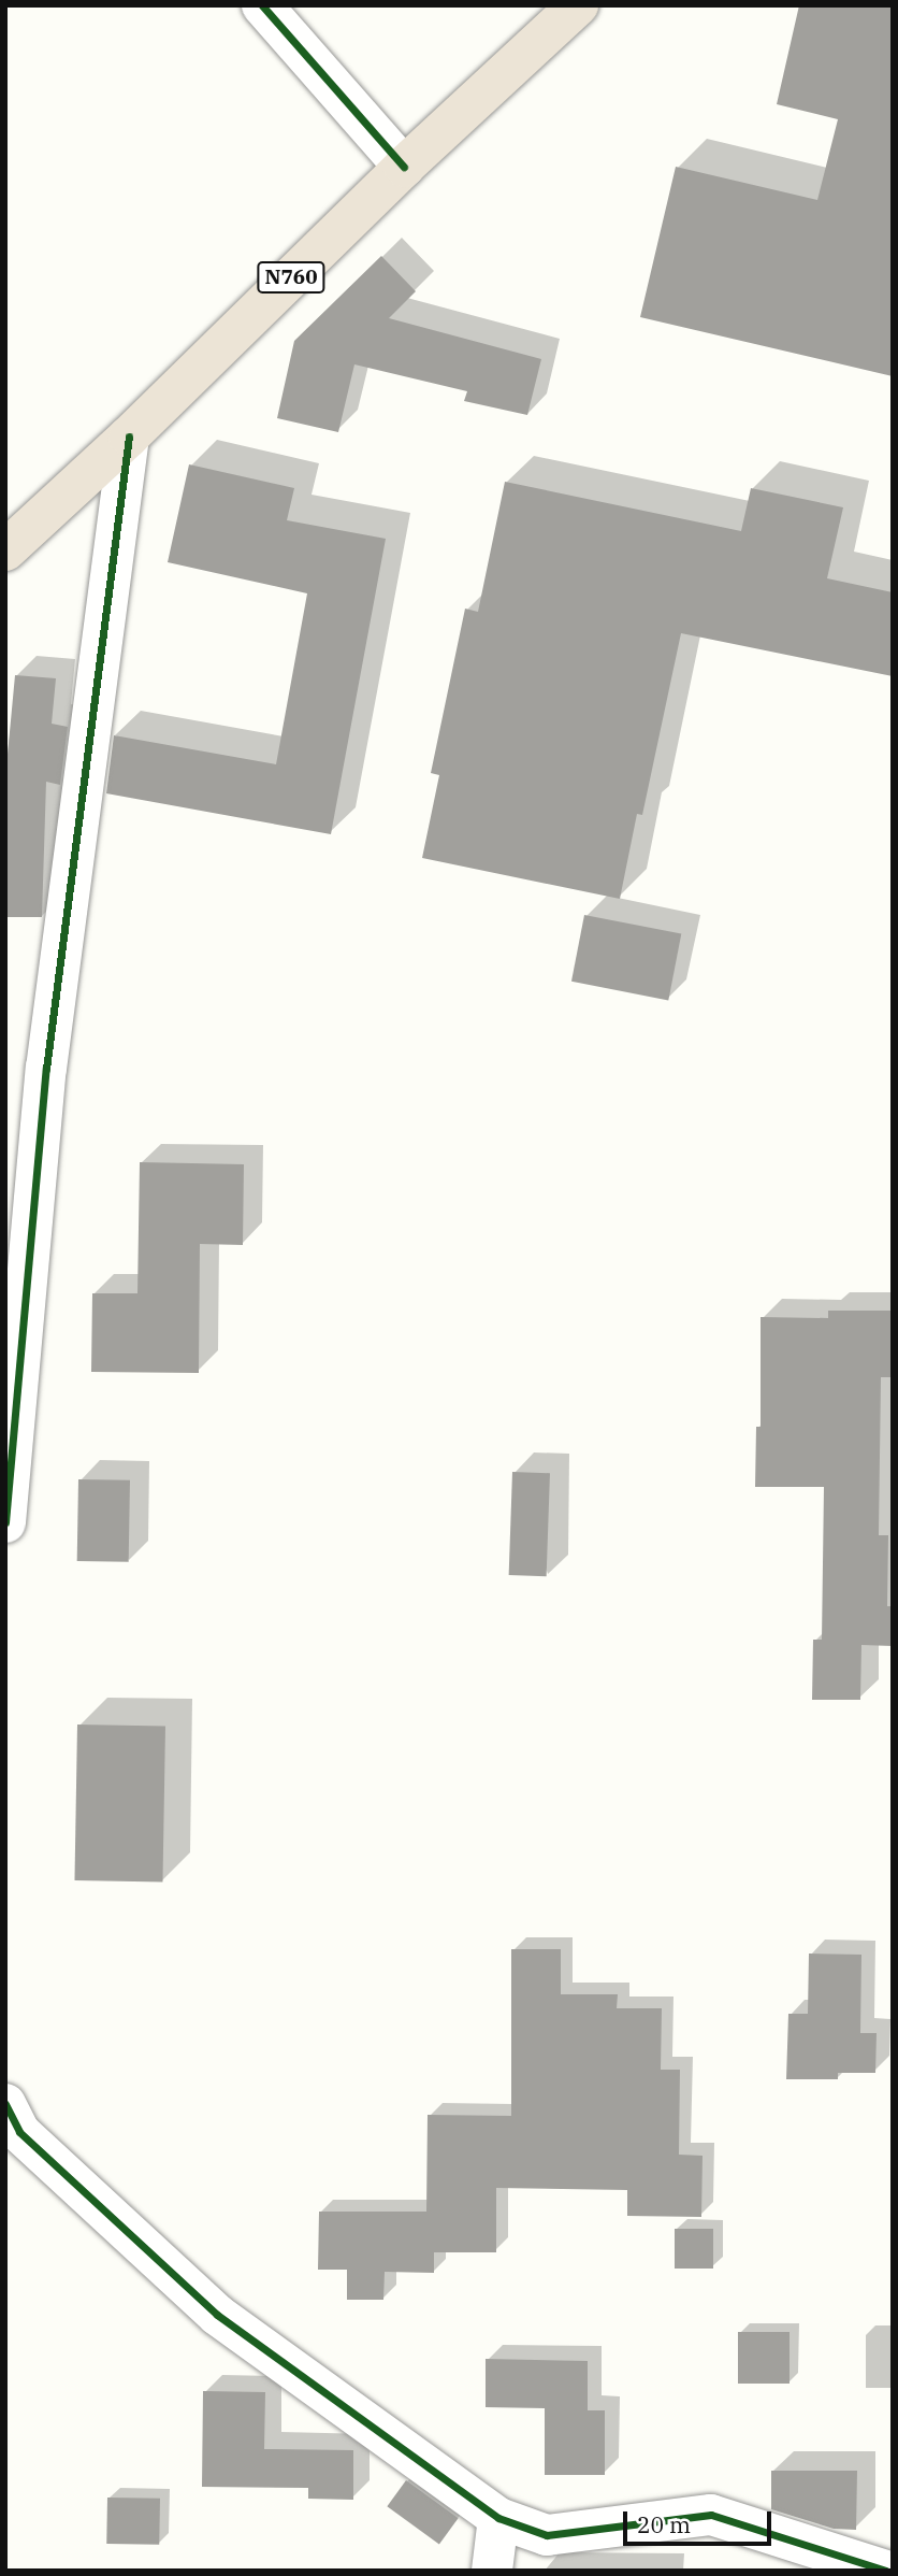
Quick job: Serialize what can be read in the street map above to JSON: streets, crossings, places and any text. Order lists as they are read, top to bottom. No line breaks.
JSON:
{"streets":{"highway":["N760"]},"scale_bar":"20 m"}
